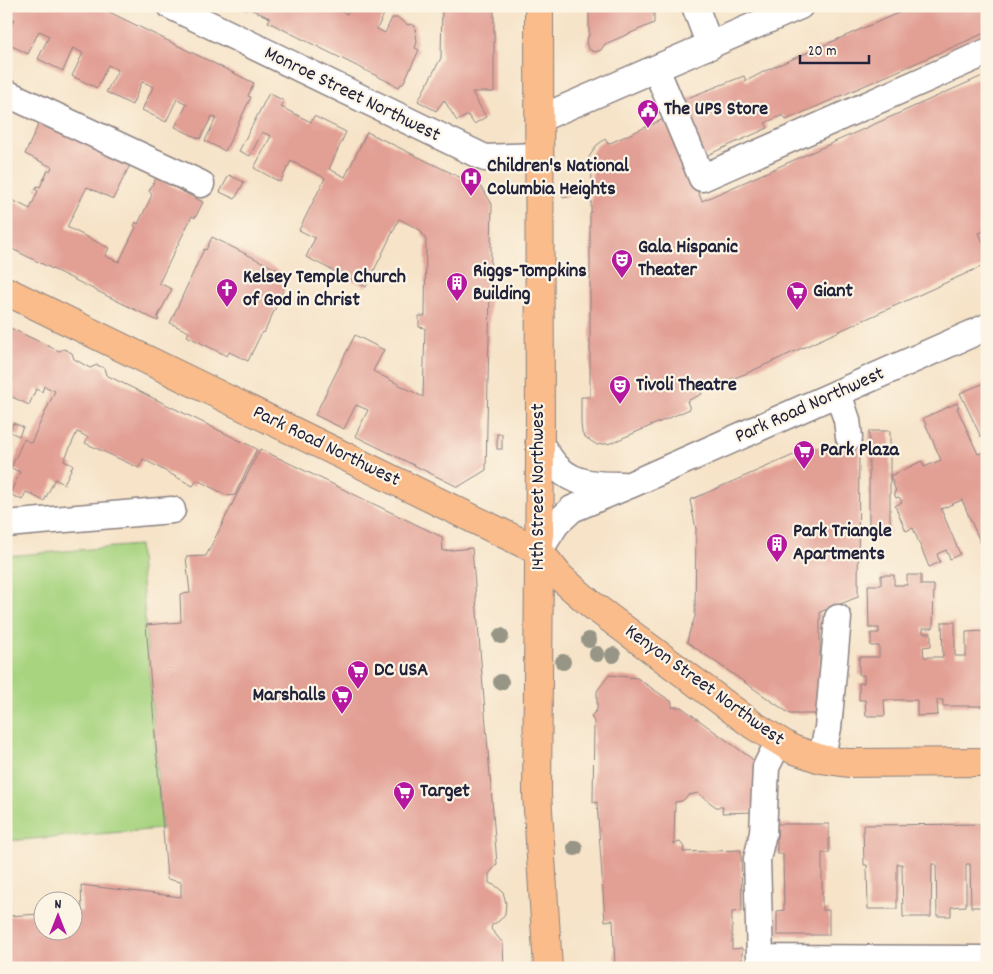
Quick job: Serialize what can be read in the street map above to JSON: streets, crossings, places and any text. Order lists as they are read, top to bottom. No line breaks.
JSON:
{"streets":{"main road":["Park Road Northwest","14th Street Northwest","Kenyon Street Northwest"],"street":["Monroe Street Northwest"]},"crossings":[["Monroe Street Northwest","14th Street Northwest"],["Park Road Northwest","14th Street Northwest"],["Park Road Northwest","Kenyon Street Northwest"],["14th Street Northwest","Kenyon Street Northwest"]],"places":{"public building":["The UPS Store"],"hospital":["Children's National Columbia Heights"],"theatre":["Gala Hispanic Theater","Tivoli Theatre"],"building":["Riggs-Tompkins Building","Park Triangle Apartments"],"church":["Kelsey Temple Church of God in Christ"],"supermarket":["Giant","Park Plaza","DC USA","Marshalls","Target"]},"scale_bar":"20 m","north":"top"}
